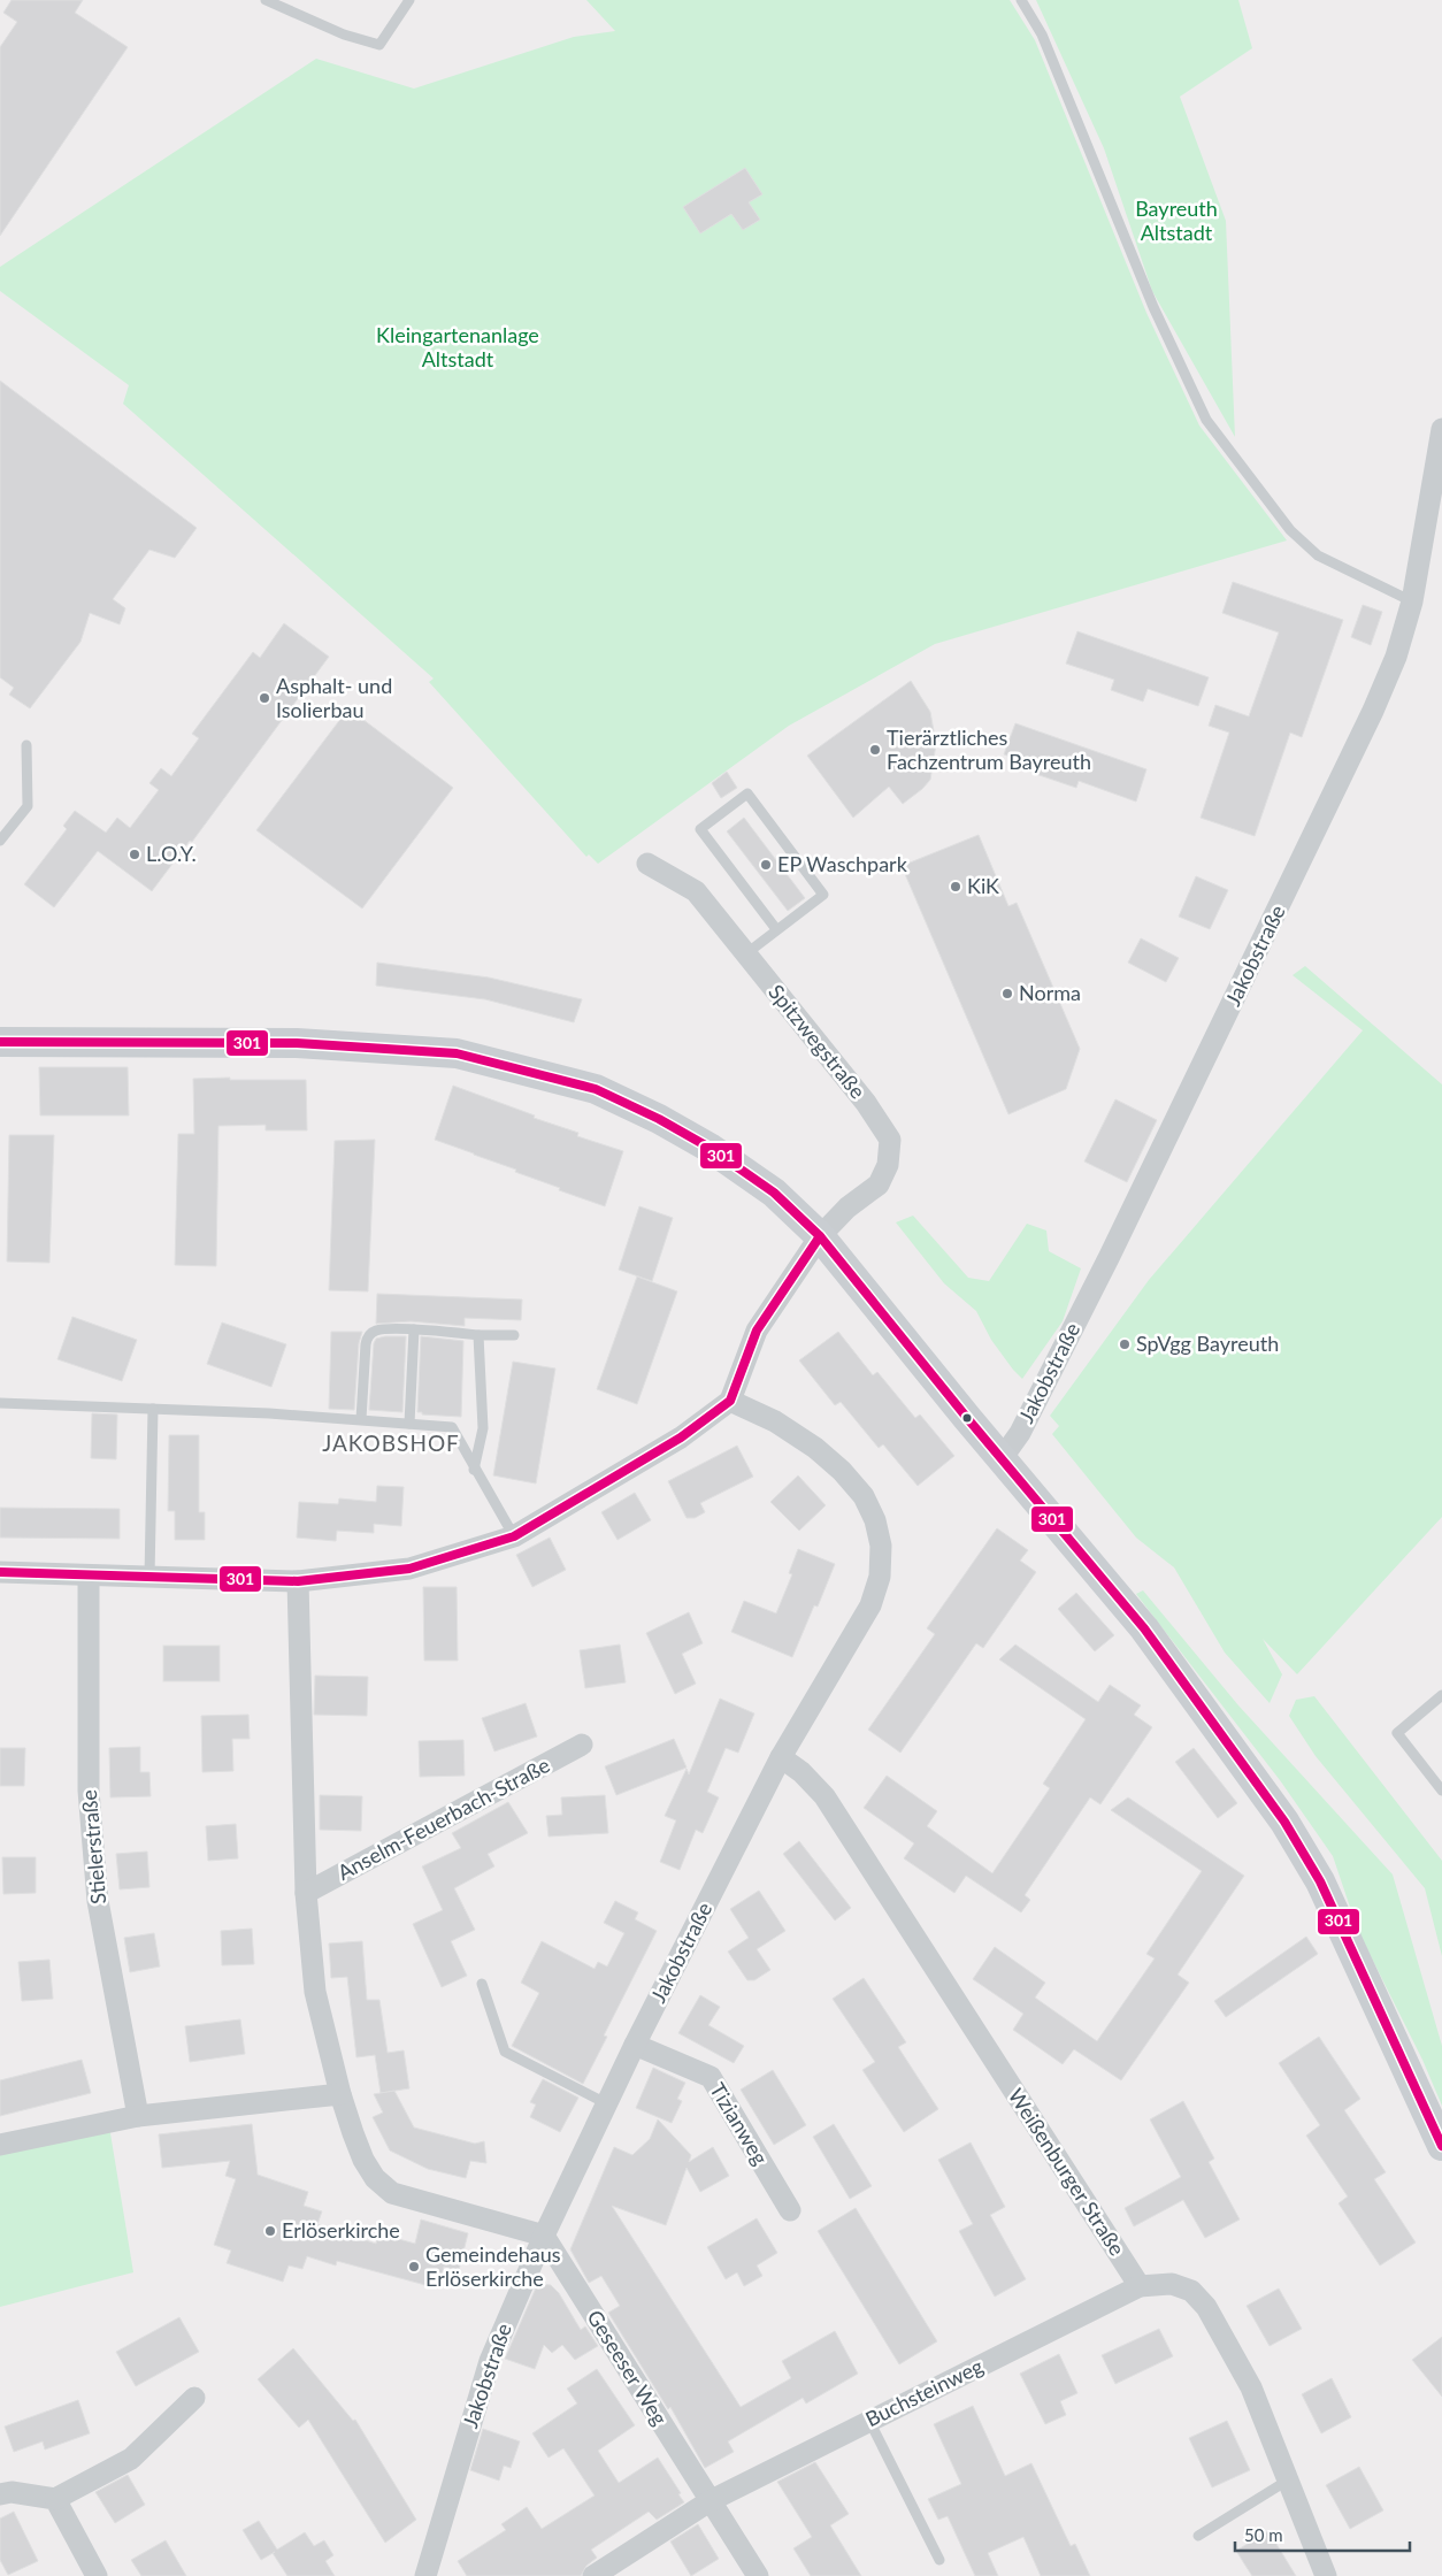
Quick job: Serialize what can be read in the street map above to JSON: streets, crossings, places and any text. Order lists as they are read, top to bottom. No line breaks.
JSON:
{"streets":{"street":["Jakobstraße","Spitzwegstraße","Anselm-Feuerbach-Straße","Stielerstraße","Tizianweg","Weißenburger Straße","Geseeser Weg","Buchsteinweg"]},"crossings":[["Jakobstraße","Spitzwegstraße"],["Jakobstraße","Anselm-Feuerbach-Straße"],["Jakobstraße","Tizianweg"],["Jakobstraße","Weißenburger Straße"],["Jakobstraße","Geseeser Weg"],["Anselm-Feuerbach-Straße","Geseeser Weg"],["Weißenburger Straße","Buchsteinweg"],["Geseeser Weg","Buchsteinweg"]],"districts":["JAKOBSHOF"],"parks":["Bayreuth Altstadt","Kleingartenanlage Altstadt"],"places":["Asphalt- und Isolierbau","Tierärztliches Fachzentrum Bayreuth","L.O.Y.","EP Waschpark","KiK","Norma","SpVgg Bayreuth","Erlöserkirche","Gemeindehaus Erlöserkirche"],"lines":["transit line 301"],"scale_bar":"50 m"}
